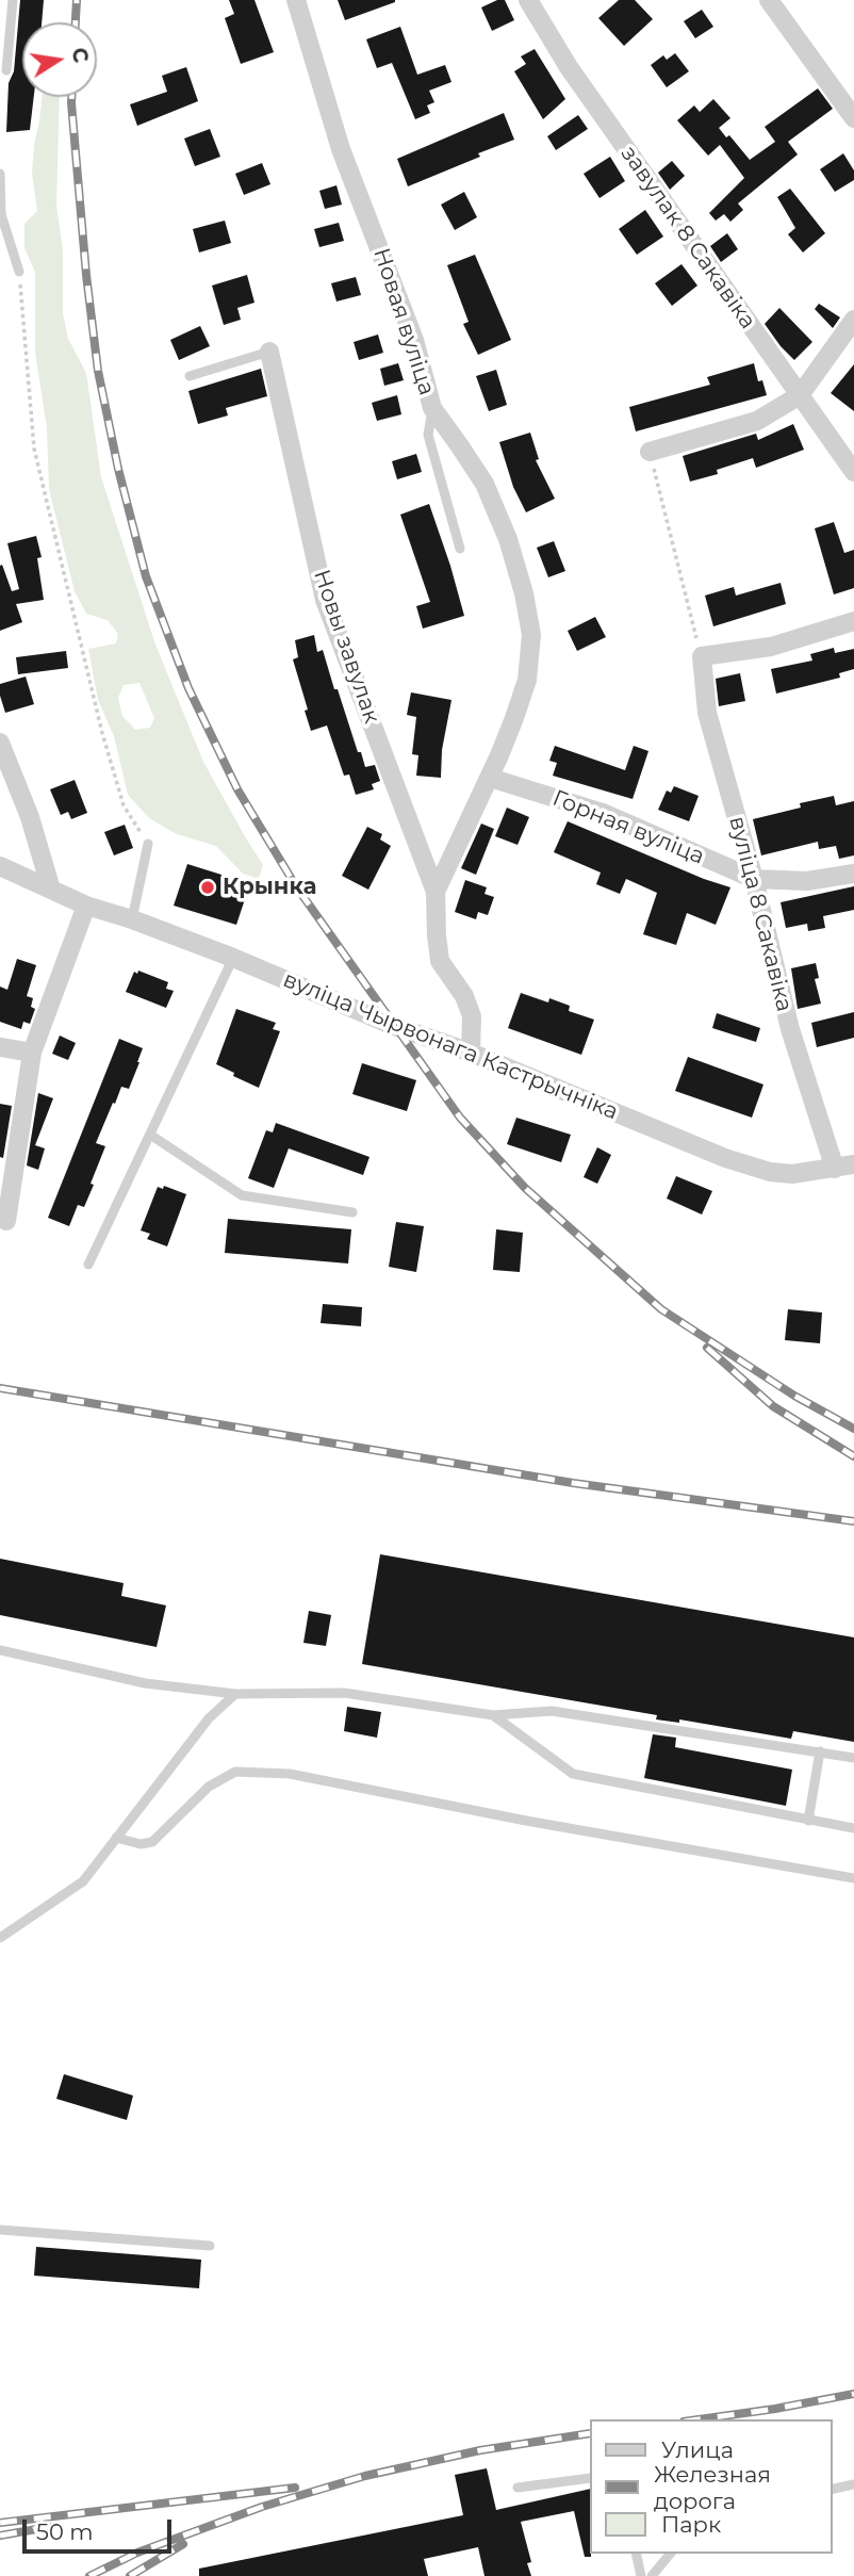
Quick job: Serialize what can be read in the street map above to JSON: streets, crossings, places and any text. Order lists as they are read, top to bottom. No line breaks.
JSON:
{"streets":{"street":["завулак 8 Сакавіка","Новая вуліца","Новы завулак","Горная вуліца","вуліца 8 Сакавіка","вуліца Чырвонага Кастрычніка"]},"crossings":[["Новая вуліца","Новы завулак"],["Новая вуліца","Горная вуліца"],["Новая вуліца","вуліца Чырвонага Кастрычніка"],["Горная вуліца","вуліца 8 Сакавіка"],["вуліца 8 Сакавіка","вуліца Чырвонага Кастрычніка"]],"places":["Крынка"],"legend":["Улица","Железная дорога","Парк"],"scale_bar":"50 m","north":"right"}
